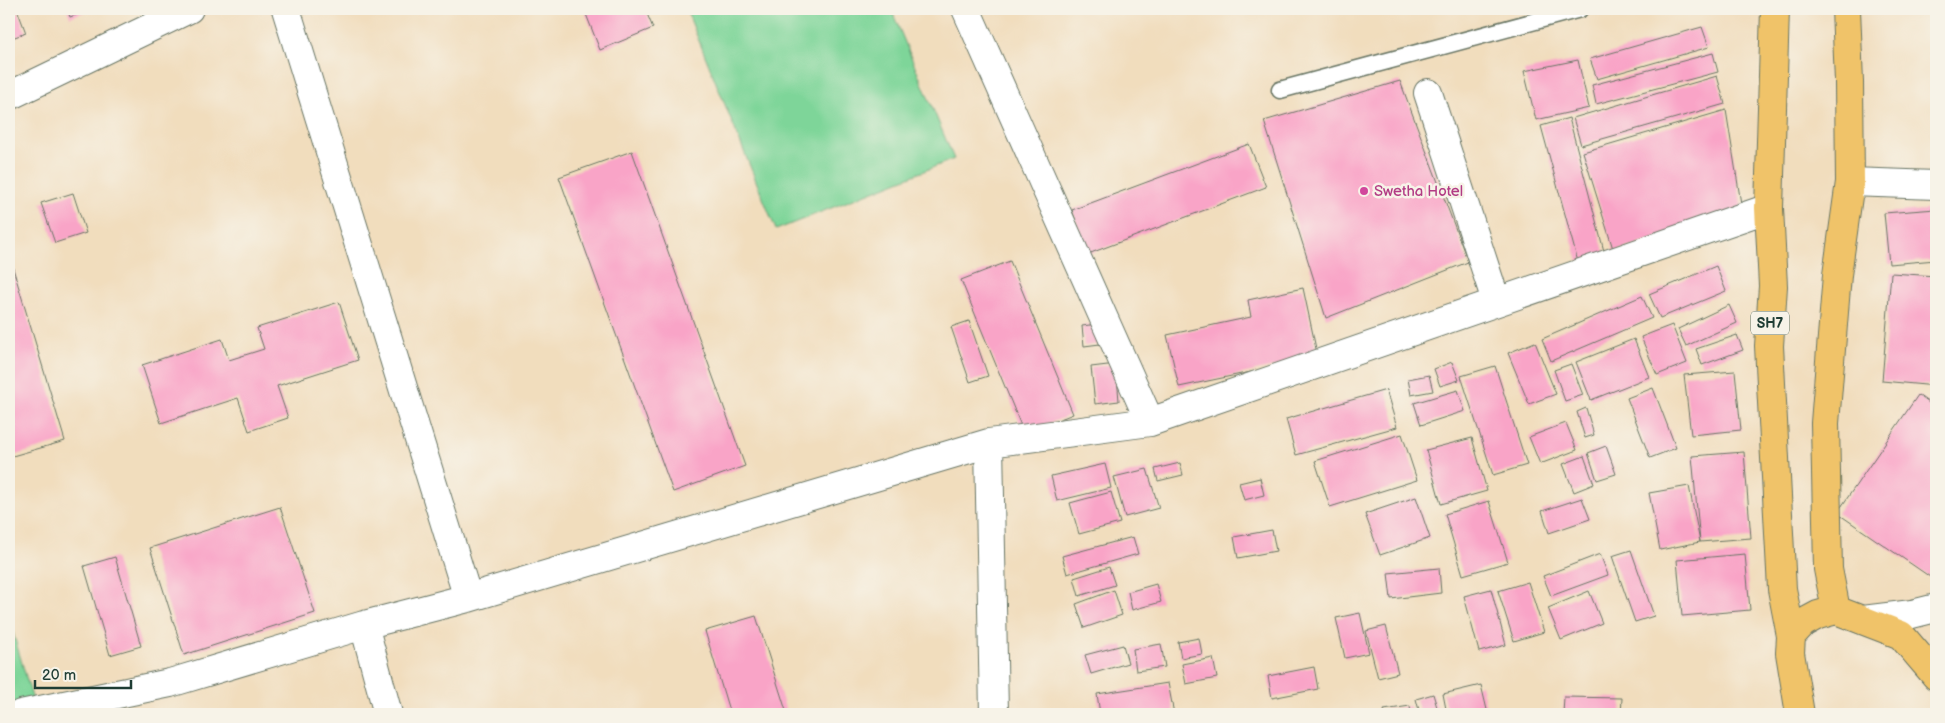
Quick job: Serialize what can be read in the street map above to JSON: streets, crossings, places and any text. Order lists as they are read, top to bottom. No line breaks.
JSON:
{"streets":{"main road":["SH7"]},"places":["Swetha Hotel"],"scale_bar":"20 m"}
